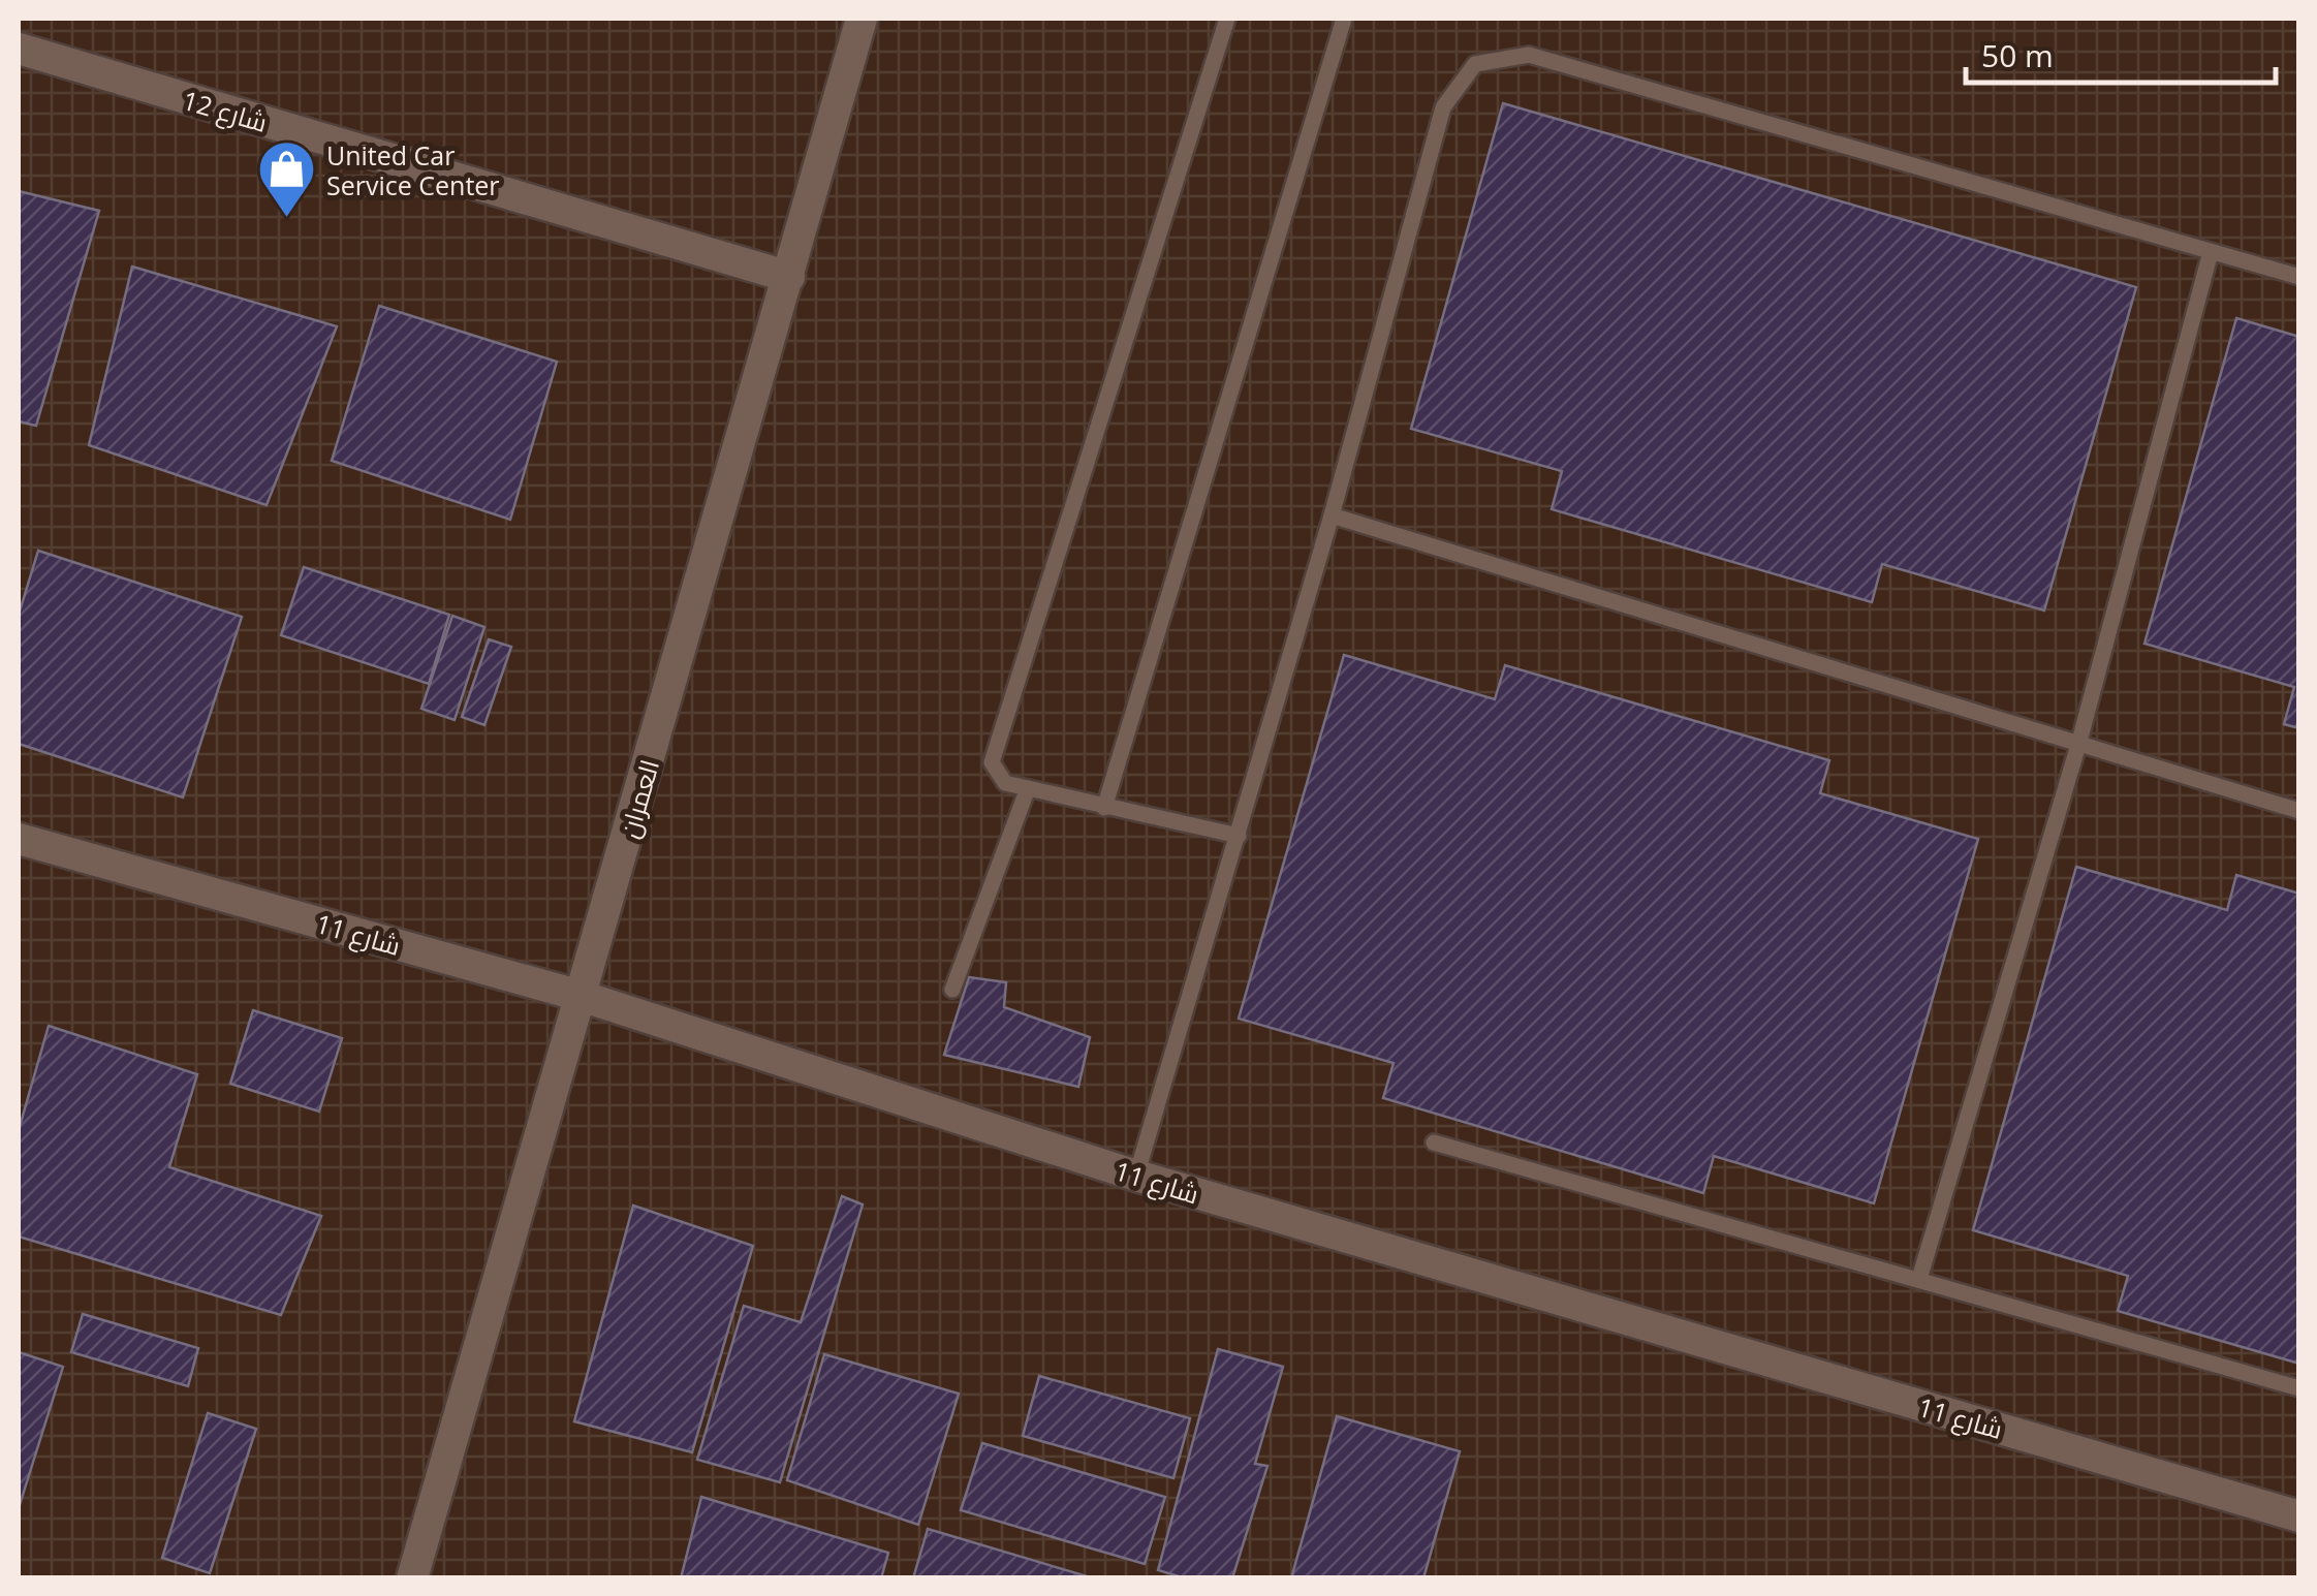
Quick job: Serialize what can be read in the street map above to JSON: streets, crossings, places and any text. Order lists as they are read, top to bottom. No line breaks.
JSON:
{"streets":{"street":["شارع 12","العمران","شارع 11"]},"crossings":[["شارع 12","العمران"],["العمران","شارع 11"]],"places":{"shop":["United Car Service Center"]},"scale_bar":"50 m"}
